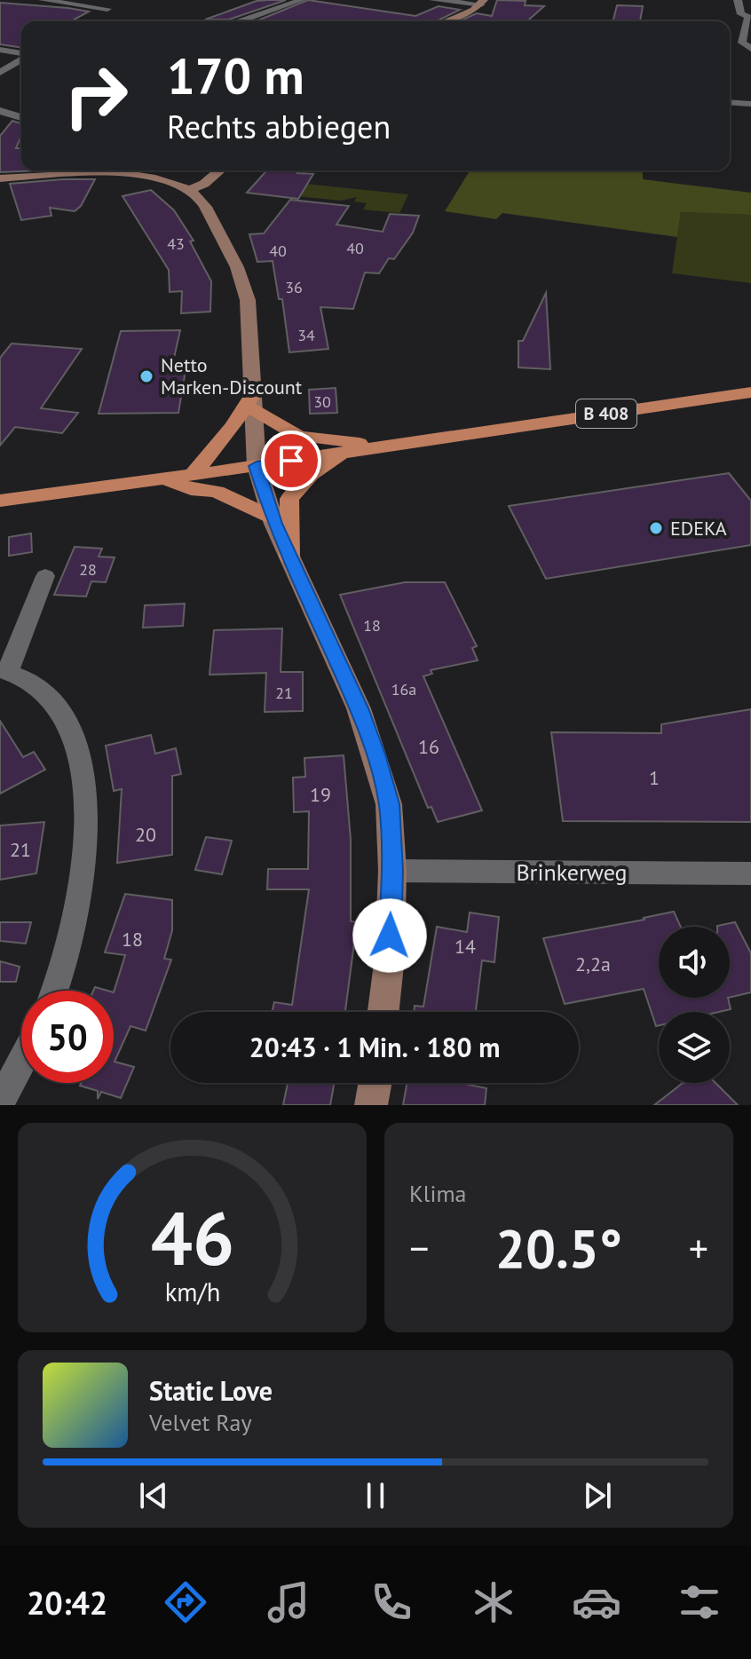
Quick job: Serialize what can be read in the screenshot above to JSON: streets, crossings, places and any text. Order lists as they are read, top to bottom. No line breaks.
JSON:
{"streets":{"main road":["B 408"],"street":["Brinkerweg"]},"places":["Netto Marken-Discount","EDEKA"],"house_numbers":["43","40","40","36","34","30","28","18","16a","21","16","1","19","20","21","18","14","2,2a"],"page":{"turn":["170 m","Rechts abbiegen"],"limit":"50","trip":"20:43 · 1 Min. · 180 m","tile":"Klima","heat":["−","20.5°","+"],"song":["Static Love","Velvet Ray"],"tabs":"20:42","gauge":["46","km/h"]}}
